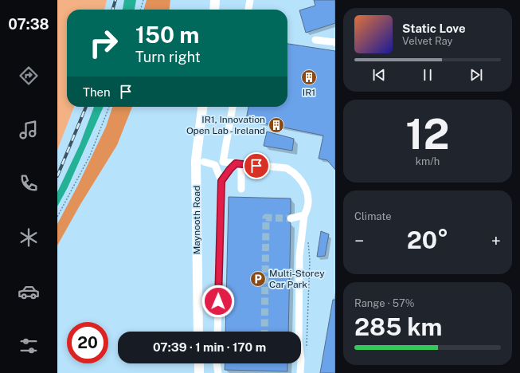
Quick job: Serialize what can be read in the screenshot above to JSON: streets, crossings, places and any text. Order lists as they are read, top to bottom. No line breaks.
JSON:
{"streets":{"main road":["Maynooth Road"]},"places":{"building":["IR1","IR1, Innovation Open Lab - Ireland"],"parking":["Multi-Storey Car Park"]},"page":{"tabs":"07:38","turn":["150 m","Turn right"],"song":["Static Love","Velvet Ray"],"then":"Then","tile":[["12","km/h"],"Climate",["Range · 57%","285 km"]],"heat":["−","20°","+"],"limit":"20","trip":"07:39 · 1 min · 170 m"}}
